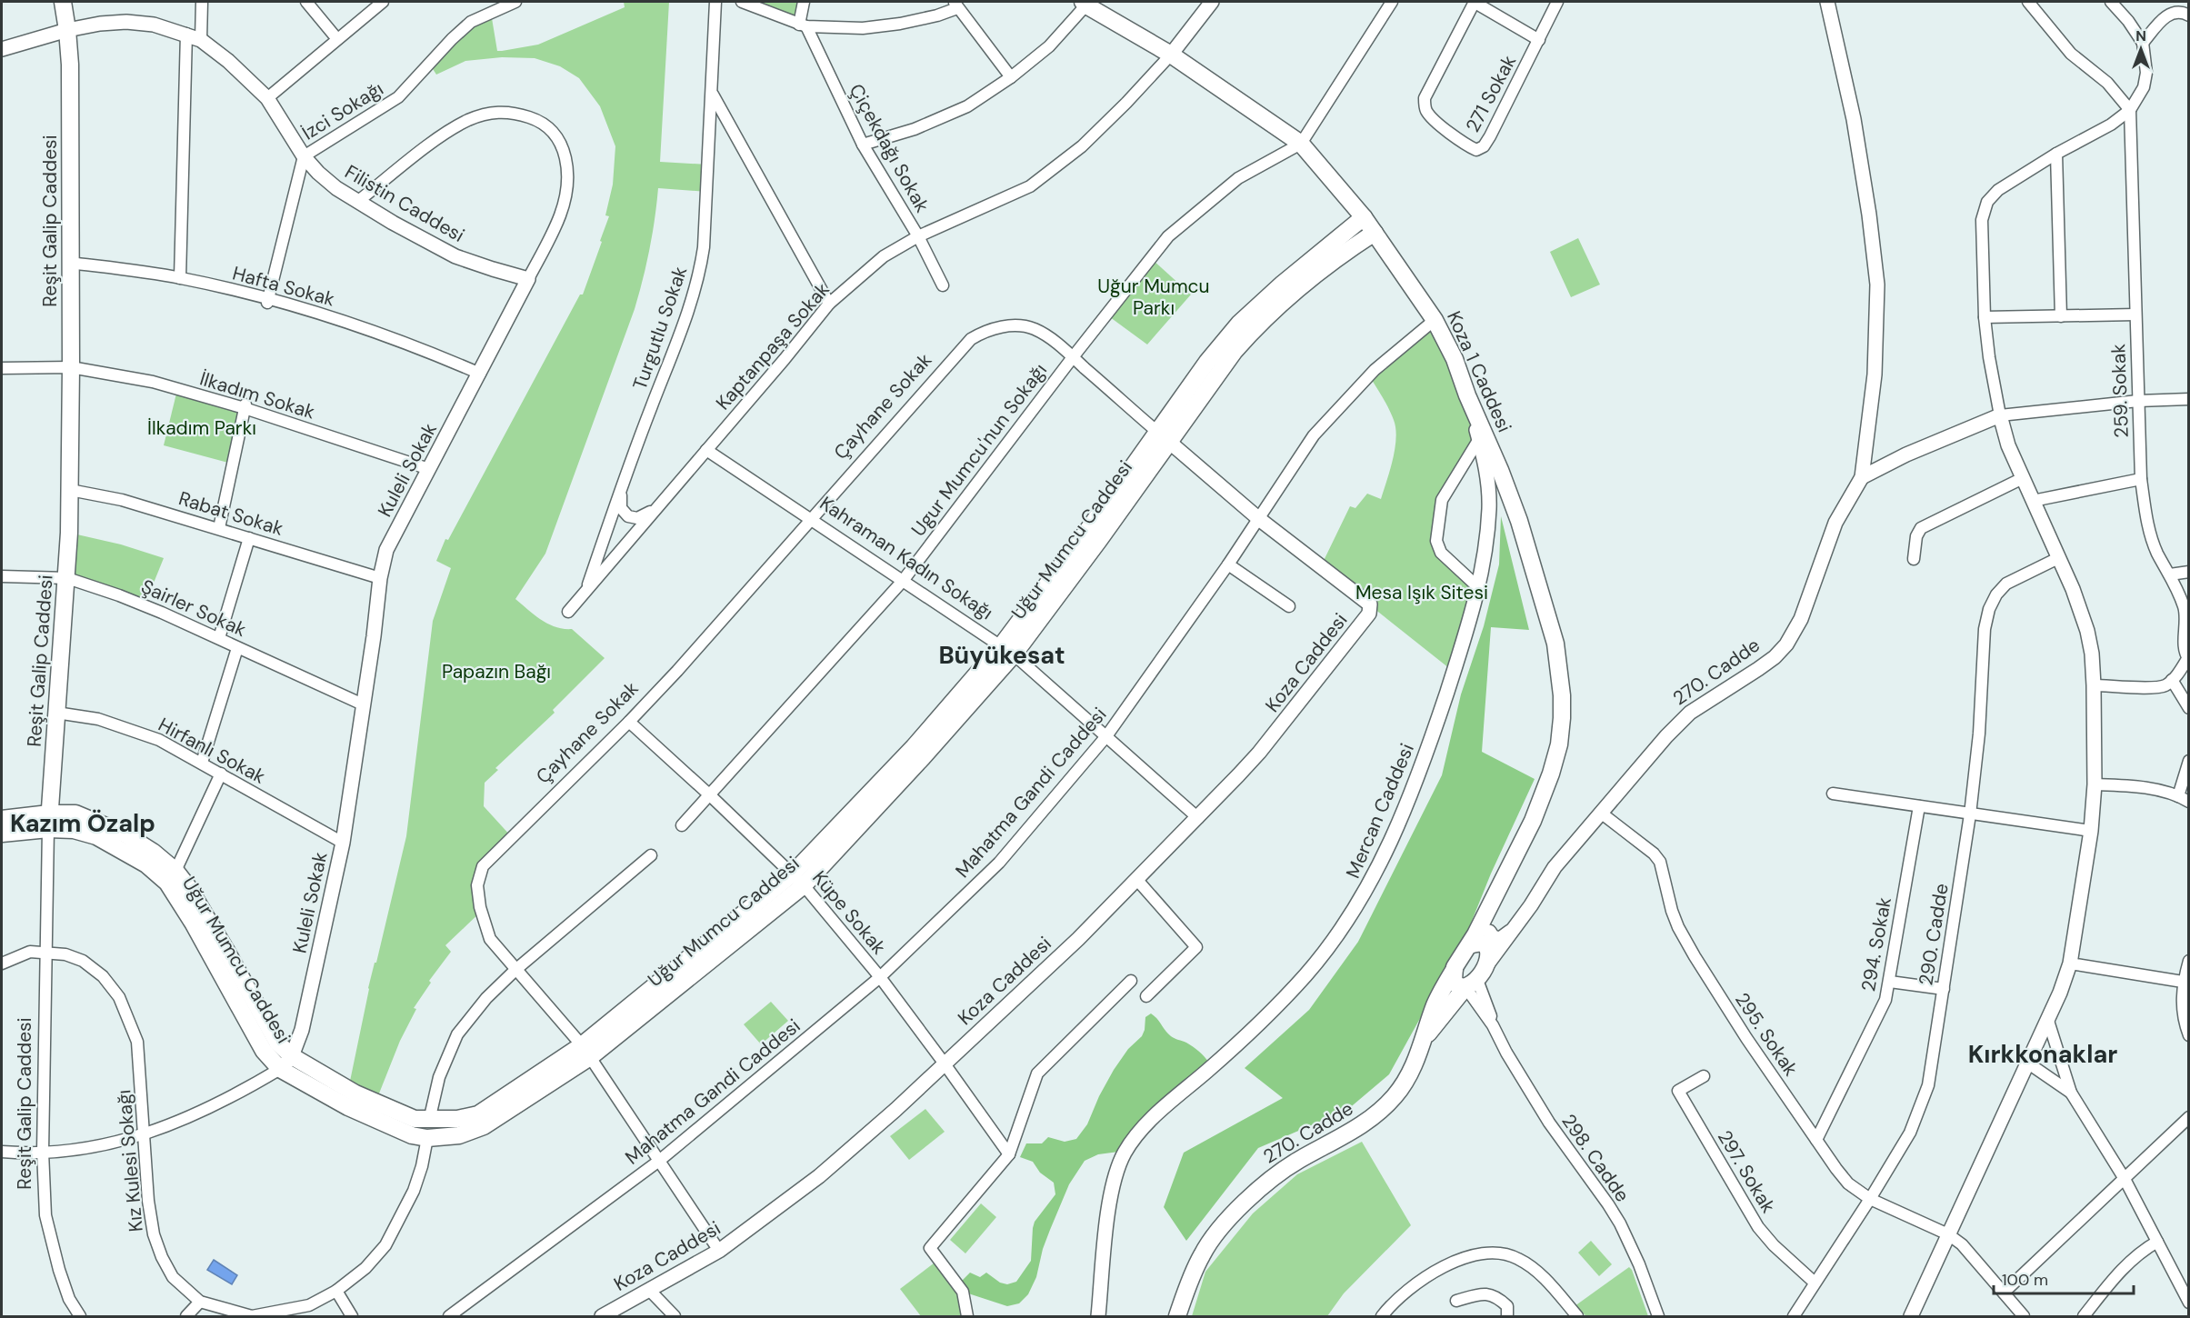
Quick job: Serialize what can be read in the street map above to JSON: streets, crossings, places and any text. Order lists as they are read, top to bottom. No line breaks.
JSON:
{"streets":{"main road":["Reşit Galip Caddesi","Koza 1 Caddesi","Uğur Mumcu Caddesi","270. Cadde"],"street":["271 Sokak","İzci Sokağı","Çiçekdağı Sokak","Filistin Caddesi","Hafta Sokak","Turgutlu Sokak","Kaptanpaşa Sokak","259. Sokak","İlkadım Sokak","Çayhane Sokak","Ugur Mumcu'nun Sokağı","Kuleli Sokak","Rabat Sokak","Kahraman Kadın Sokağı","Şairler Sokak","Koza Caddesi","Hirfanlı Sokak","Mahatma Gandi Caddesi","Mercan Caddesi","Küpe Sokak","290. Cadde","294. Sokak","295. Sokak","298. Cadde","Kız Kulesi Sokağı","297. Sokak"]},"crossings":[["İzci Sokağı","Filistin Caddesi"],["İzci Sokağı","Hafta Sokak"],["Çiçekdağı Sokak","Kaptanpaşa Sokak"],["Filistin Caddesi","Reşit Galip Caddesi"],["Filistin Caddesi","Kuleli Sokak"],["Reşit Galip Caddesi","Hafta Sokak"],["Reşit Galip Caddesi","İlkadım Sokak"],["Reşit Galip Caddesi","Rabat Sokak"],["Reşit Galip Caddesi","Uğur Mumcu Caddesi"],["Reşit Galip Caddesi","Şairler Sokak"],["Reşit Galip Caddesi","Hirfanlı Sokak"],["Reşit Galip Caddesi","Kız Kulesi Sokağı"],["Hafta Sokak","Kuleli Sokak"],["Turgutlu Sokak","Kaptanpaşa Sokak"],["Kaptanpaşa Sokak","Koza 1 Caddesi"],["Kaptanpaşa Sokak","Kahraman Kadın Sokağı"],["Koza 1 Caddesi","Ugur Mumcu'nun Sokağı"],["Koza 1 Caddesi","Uğur Mumcu Caddesi"],["Koza 1 Caddesi","270. Cadde"],["Koza 1 Caddesi","Mahatma Gandi Caddesi"],["Koza 1 Caddesi","Mercan Caddesi"],["İlkadım Sokak","Kuleli Sokak"],["Çayhane Sokak","Ugur Mumcu'nun Sokağı"],["Çayhane Sokak","Uğur Mumcu Caddesi"],["Çayhane Sokak","Kahraman Kadın Sokağı"],["Çayhane Sokak","Koza Caddesi"],["Çayhane Sokak","Mahatma Gandi Caddesi"],["Çayhane Sokak","Küpe Sokak"],["Ugur Mumcu'nun Sokağı","Kahraman Kadın Sokağı"],["Ugur Mumcu'nun Sokağı","Küpe Sokak"],["Kuleli Sokak","Rabat Sokak"],["Kuleli Sokak","Uğur Mumcu Caddesi"],["Kuleli Sokak","Şairler Sokak"],["Kuleli Sokak","Hirfanlı Sokak"],["Uğur Mumcu Caddesi","Kahraman Kadın Sokağı"],["Uğur Mumcu Caddesi","Küpe Sokak"],["Uğur Mumcu Caddesi","Kız Kulesi Sokağı"],["Kahraman Kadın Sokağı","Koza Caddesi"],["Kahraman Kadın Sokağı","Mahatma Gandi Caddesi"],["Koza Caddesi","Küpe Sokak"],["270. Cadde","295. Sokak"],["270. Cadde","298. Cadde"],["Mahatma Gandi Caddesi","Küpe Sokak"],["290. Cadde","295. Sokak"],["290. Cadde","297. Sokak"],["294. Sokak","295. Sokak"]],"districts":["Büyükesat","Kazım Özalp","Kırkkonaklar"],"parks":["Uğur Mumcu Parkı","İlkadım Parkı","Mesa Işık Sitesi","Papazın Bağı"],"scale_bar":"100 m","north":"top"}
